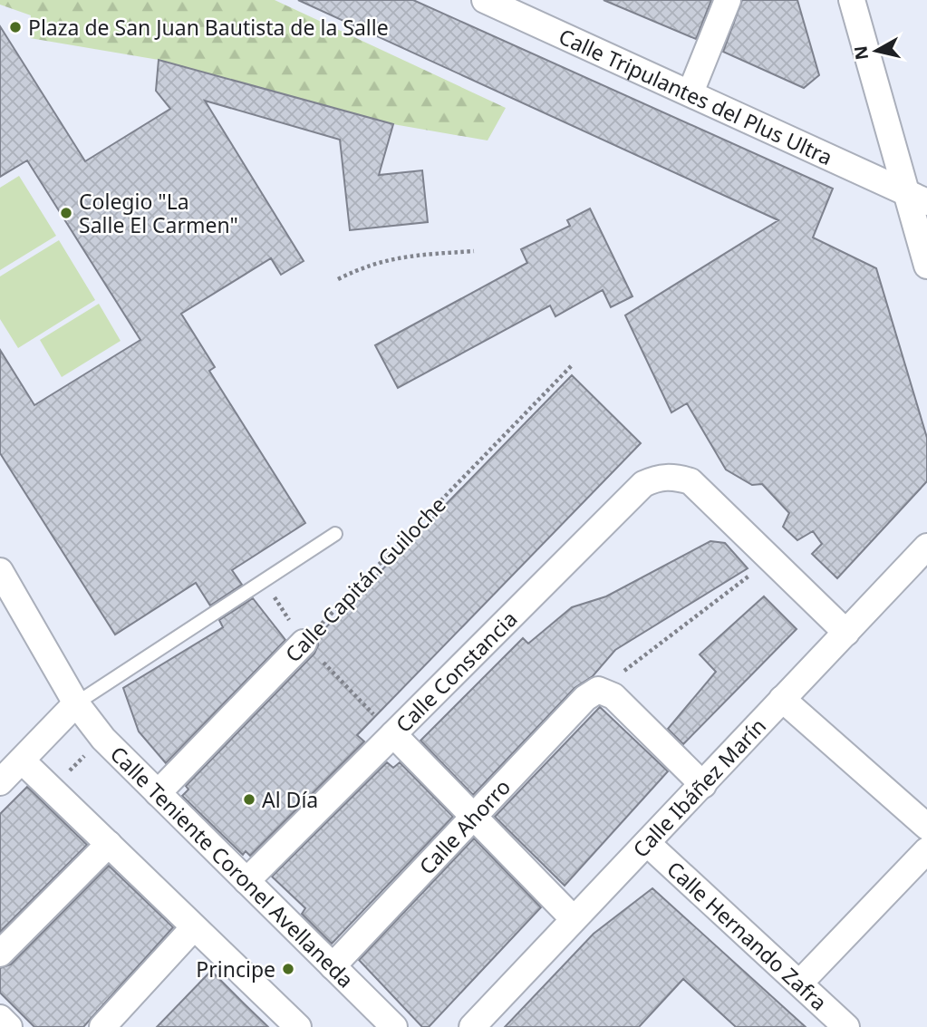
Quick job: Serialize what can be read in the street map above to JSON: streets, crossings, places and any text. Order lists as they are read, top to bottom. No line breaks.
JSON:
{"streets":{"street":["Calle Tripulantes del Plus Ultra","Calle Capitán Guiloche","Calle Constancia","Calle Ibáñez Marín","Calle Ahorro","Calle Teniente Coronel Avellaneda","Calle Hernando Zafra"]},"crossings":[["Calle Capitán Guiloche","Calle Teniente Coronel Avellaneda"],["Calle Constancia","Calle Teniente Coronel Avellaneda"],["Calle Ibáñez Marín","Calle Hernando Zafra"],["Calle Ahorro","Calle Teniente Coronel Avellaneda"]],"places":["Plaza de San Juan Bautista de la Salle","Colegio \"La Salle El Carmen\"","Al Día","Principe"],"north":"left"}
